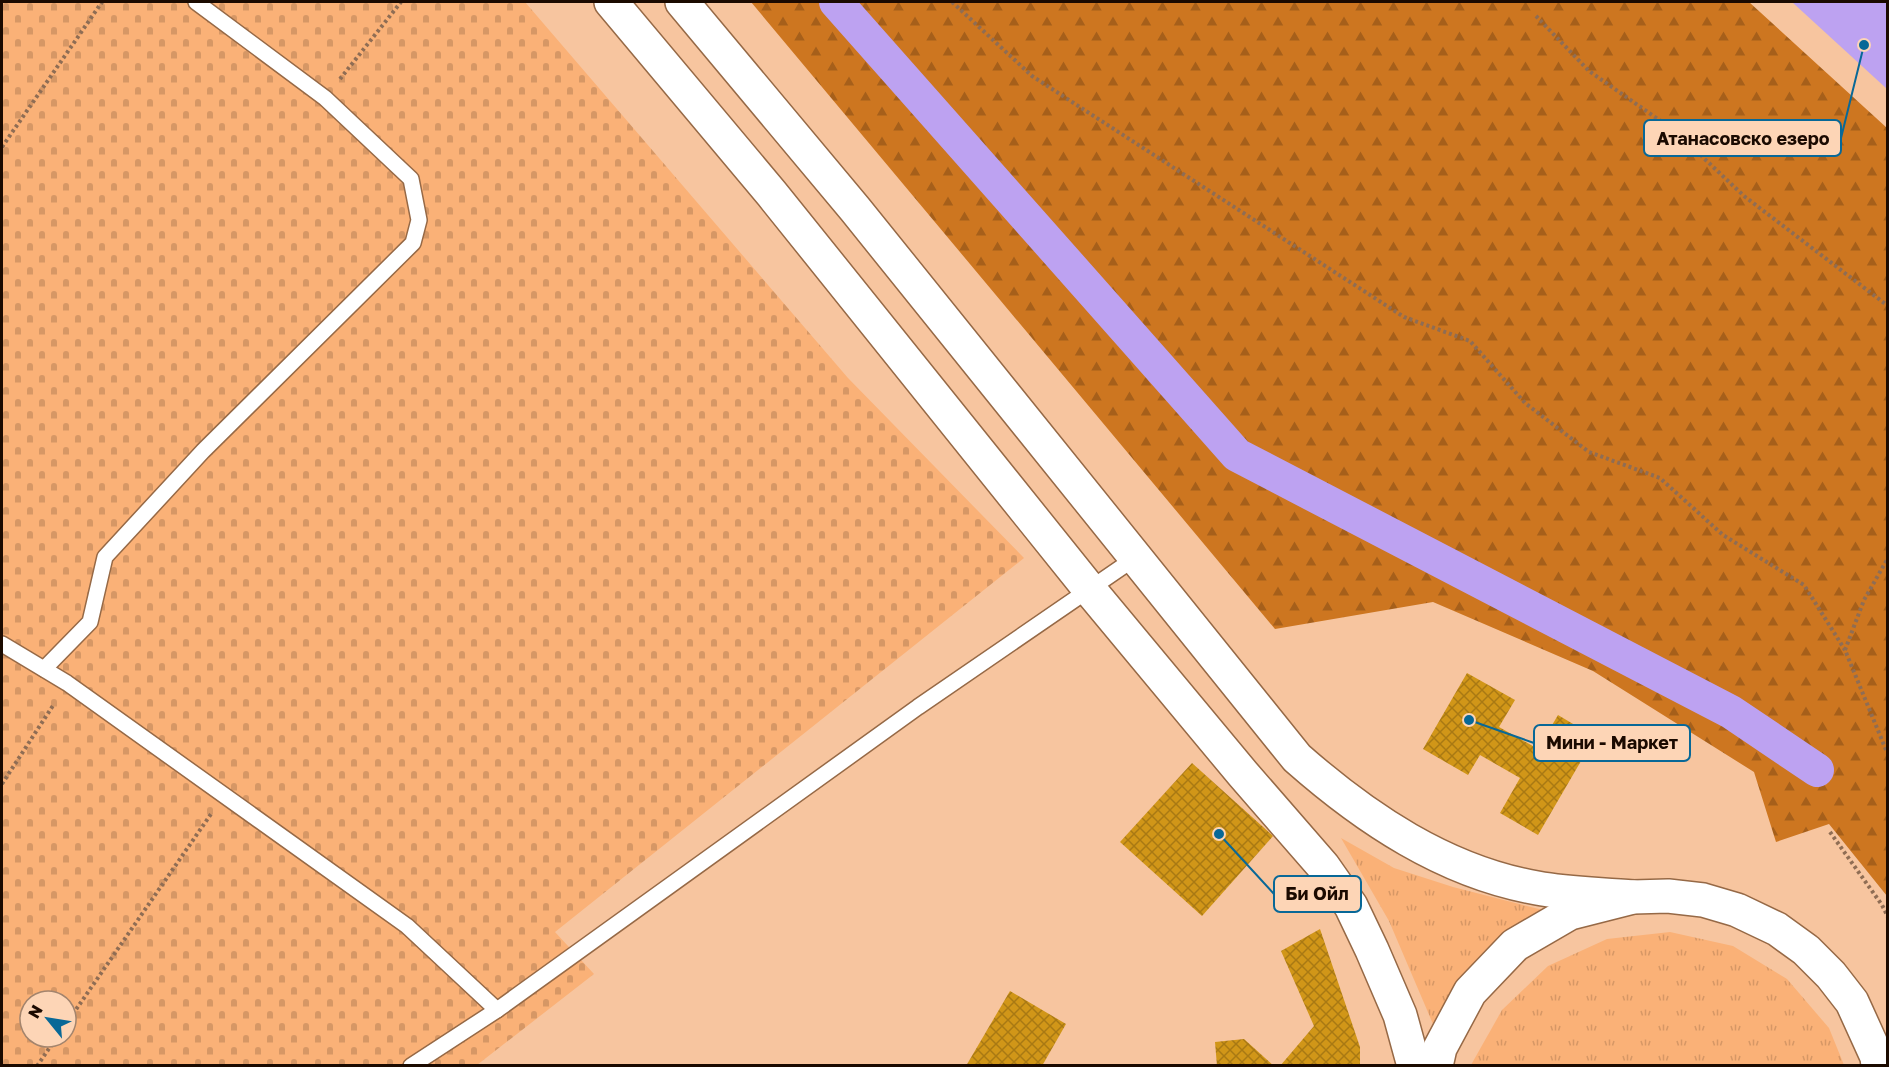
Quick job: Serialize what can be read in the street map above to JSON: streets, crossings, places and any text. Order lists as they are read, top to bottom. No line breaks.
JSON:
{"places":["Атанасовско езеро","Мини - Маркет","Би Ойл"],"north":"top left"}
